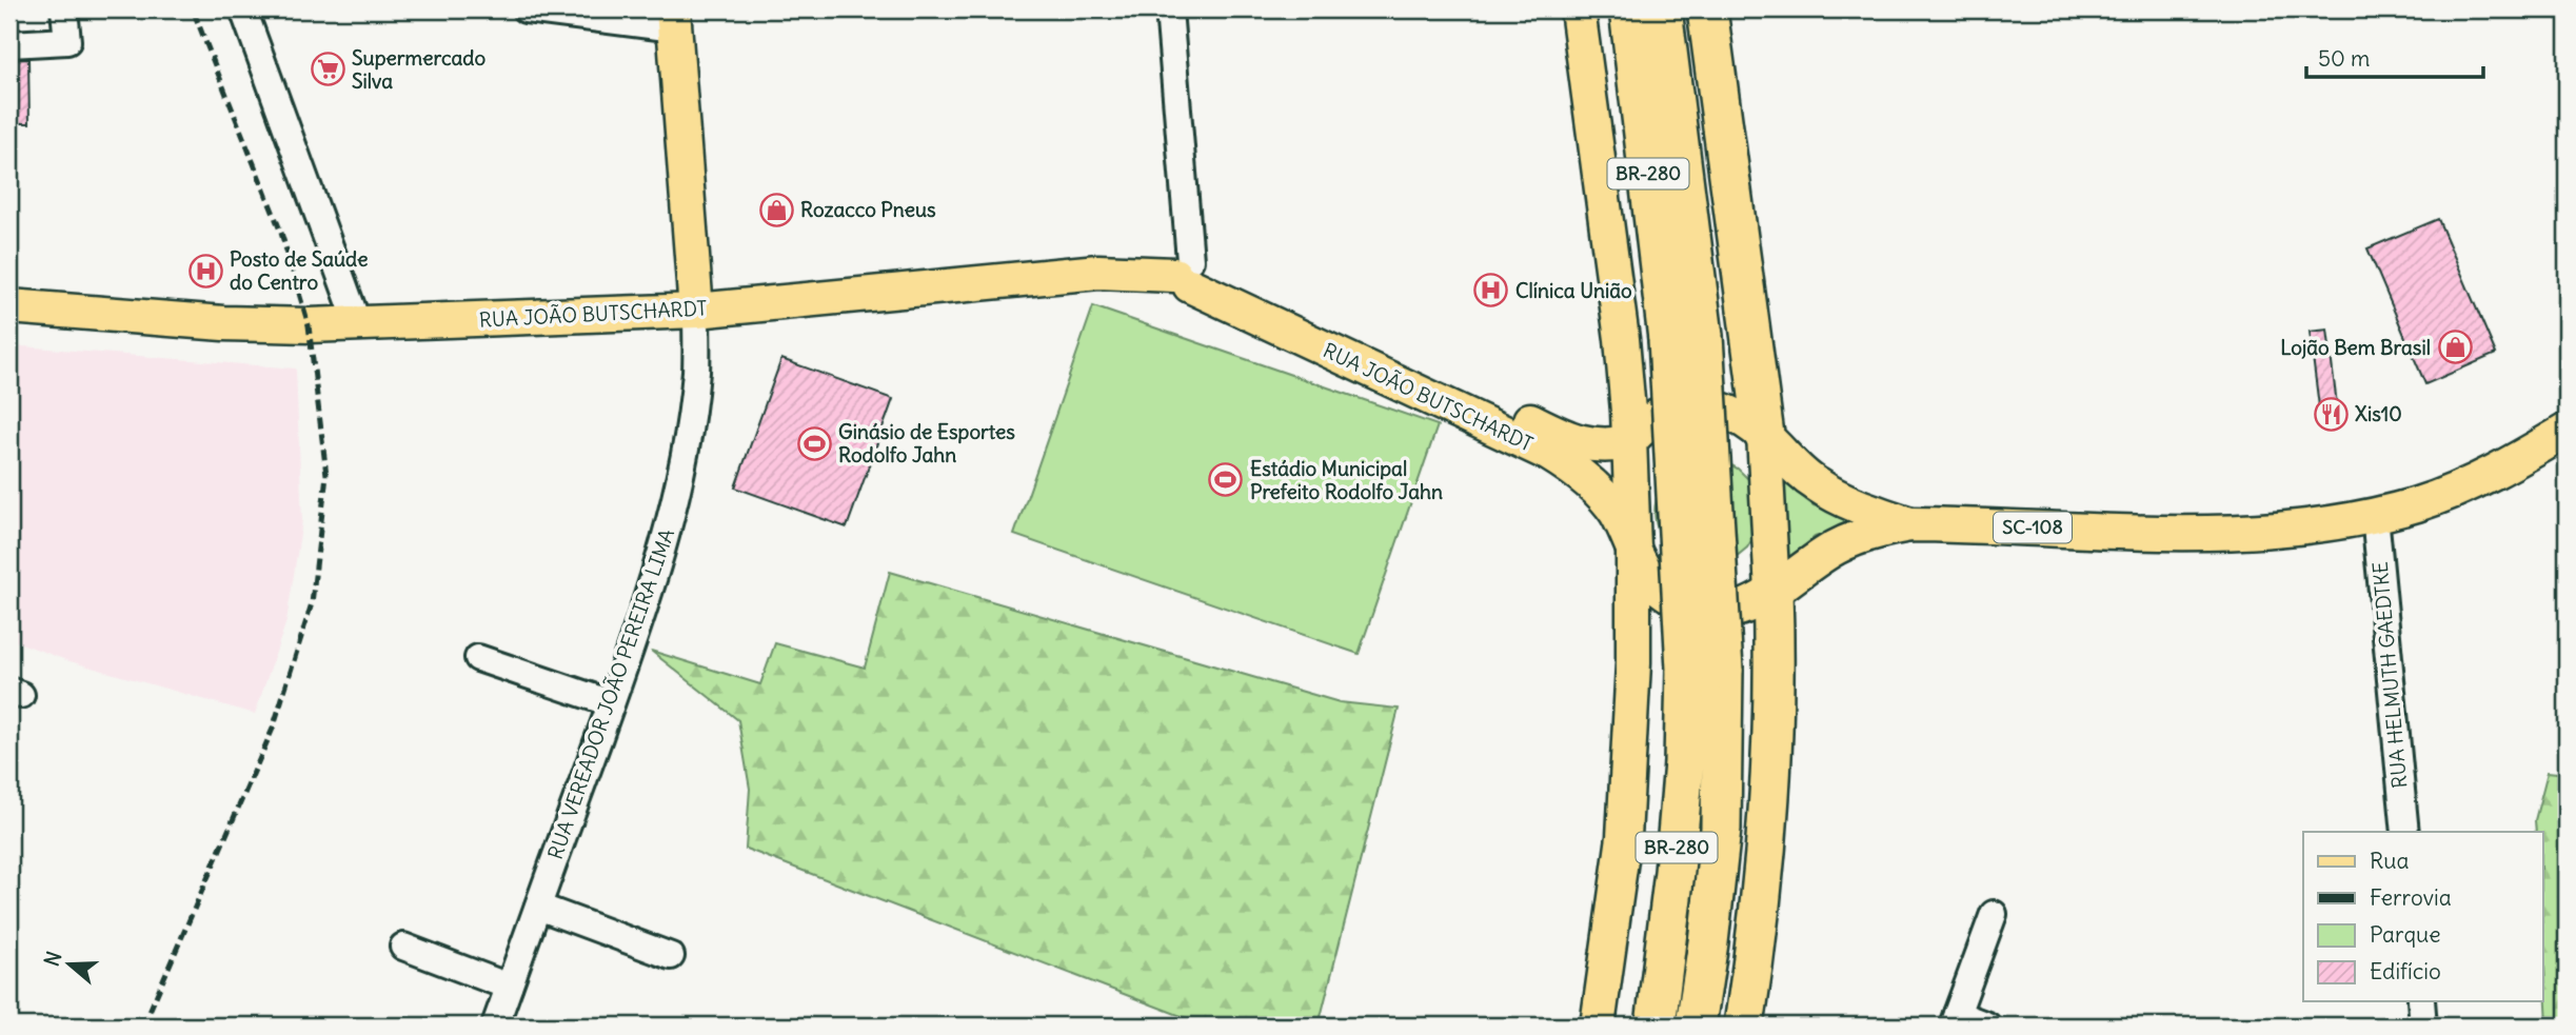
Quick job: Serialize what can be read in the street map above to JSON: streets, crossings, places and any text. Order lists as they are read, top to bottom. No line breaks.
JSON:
{"streets":{"highway":["BR-280"],"main road":["RUA JOÃO BUTSCHARDT","SC-108"],"street":["RUA HELMUTH GAEDTKE","RUA VEREADOR JOÃO PEREIRA LIMA"]},"crossings":[["RUA JOÃO BUTSCHARDT","SC-108"],["RUA JOÃO BUTSCHARDT","RUA VEREADOR JOÃO PEREIRA LIMA"],["SC-108","RUA HELMUTH GAEDTKE"]],"places":{"supermarket":["Supermercado Silva"],"shop":["Rozacco Pneus","Lojão Bem Brasil"],"hospital":["Posto de Saúde do Centro","Clínica União"],"restaurant":["Xis10"],"sports":["Ginásio de Esportes Rodolfo Jahn","Estádio Municipal Prefeito Rodolfo Jahn"]},"legend":["Rua","Ferrovia","Parque","Edifício"],"scale_bar":"50 m","north":"left"}
